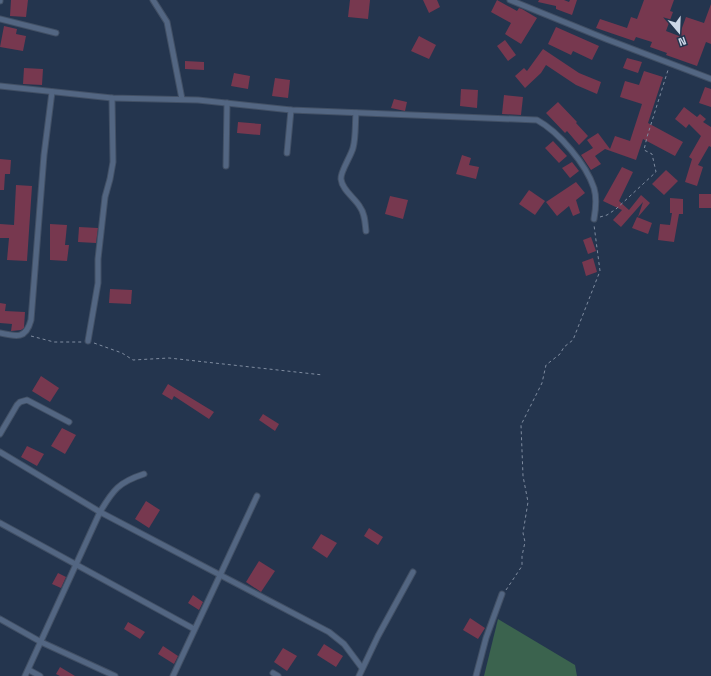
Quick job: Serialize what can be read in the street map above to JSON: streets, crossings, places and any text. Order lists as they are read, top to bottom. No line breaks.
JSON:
{"north":"bottom"}
